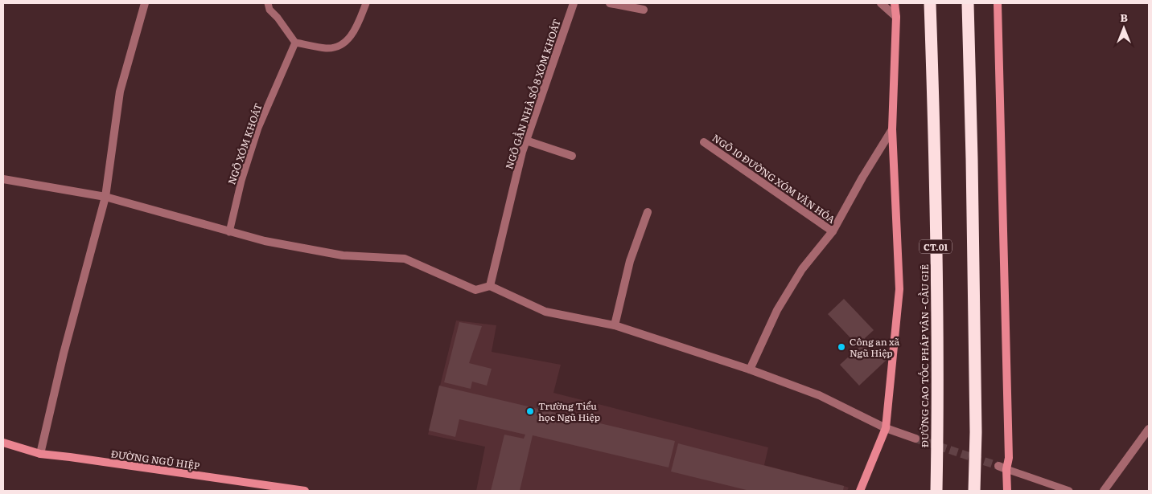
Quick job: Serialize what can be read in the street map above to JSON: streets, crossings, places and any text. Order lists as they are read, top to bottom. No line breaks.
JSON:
{"streets":{"highway":["CT.01","ĐƯỜNG CAO TỐC PHÁP VÂN - CẦU GIẼ"],"street":["NGÕ GẦN NHÀ SỐ 8 XÓM KHOÁT","NGÕ 10 ĐƯỜNG XÓM VĂN HÓA","ĐƯỜNG NGŨ HIỆP"],"lane":["NGÕ XÓM KHOÁT"]},"places":["Công an xã Ngũ Hiệp","Trường Tiểu học Ngũ Hiệp"],"north":"top"}
